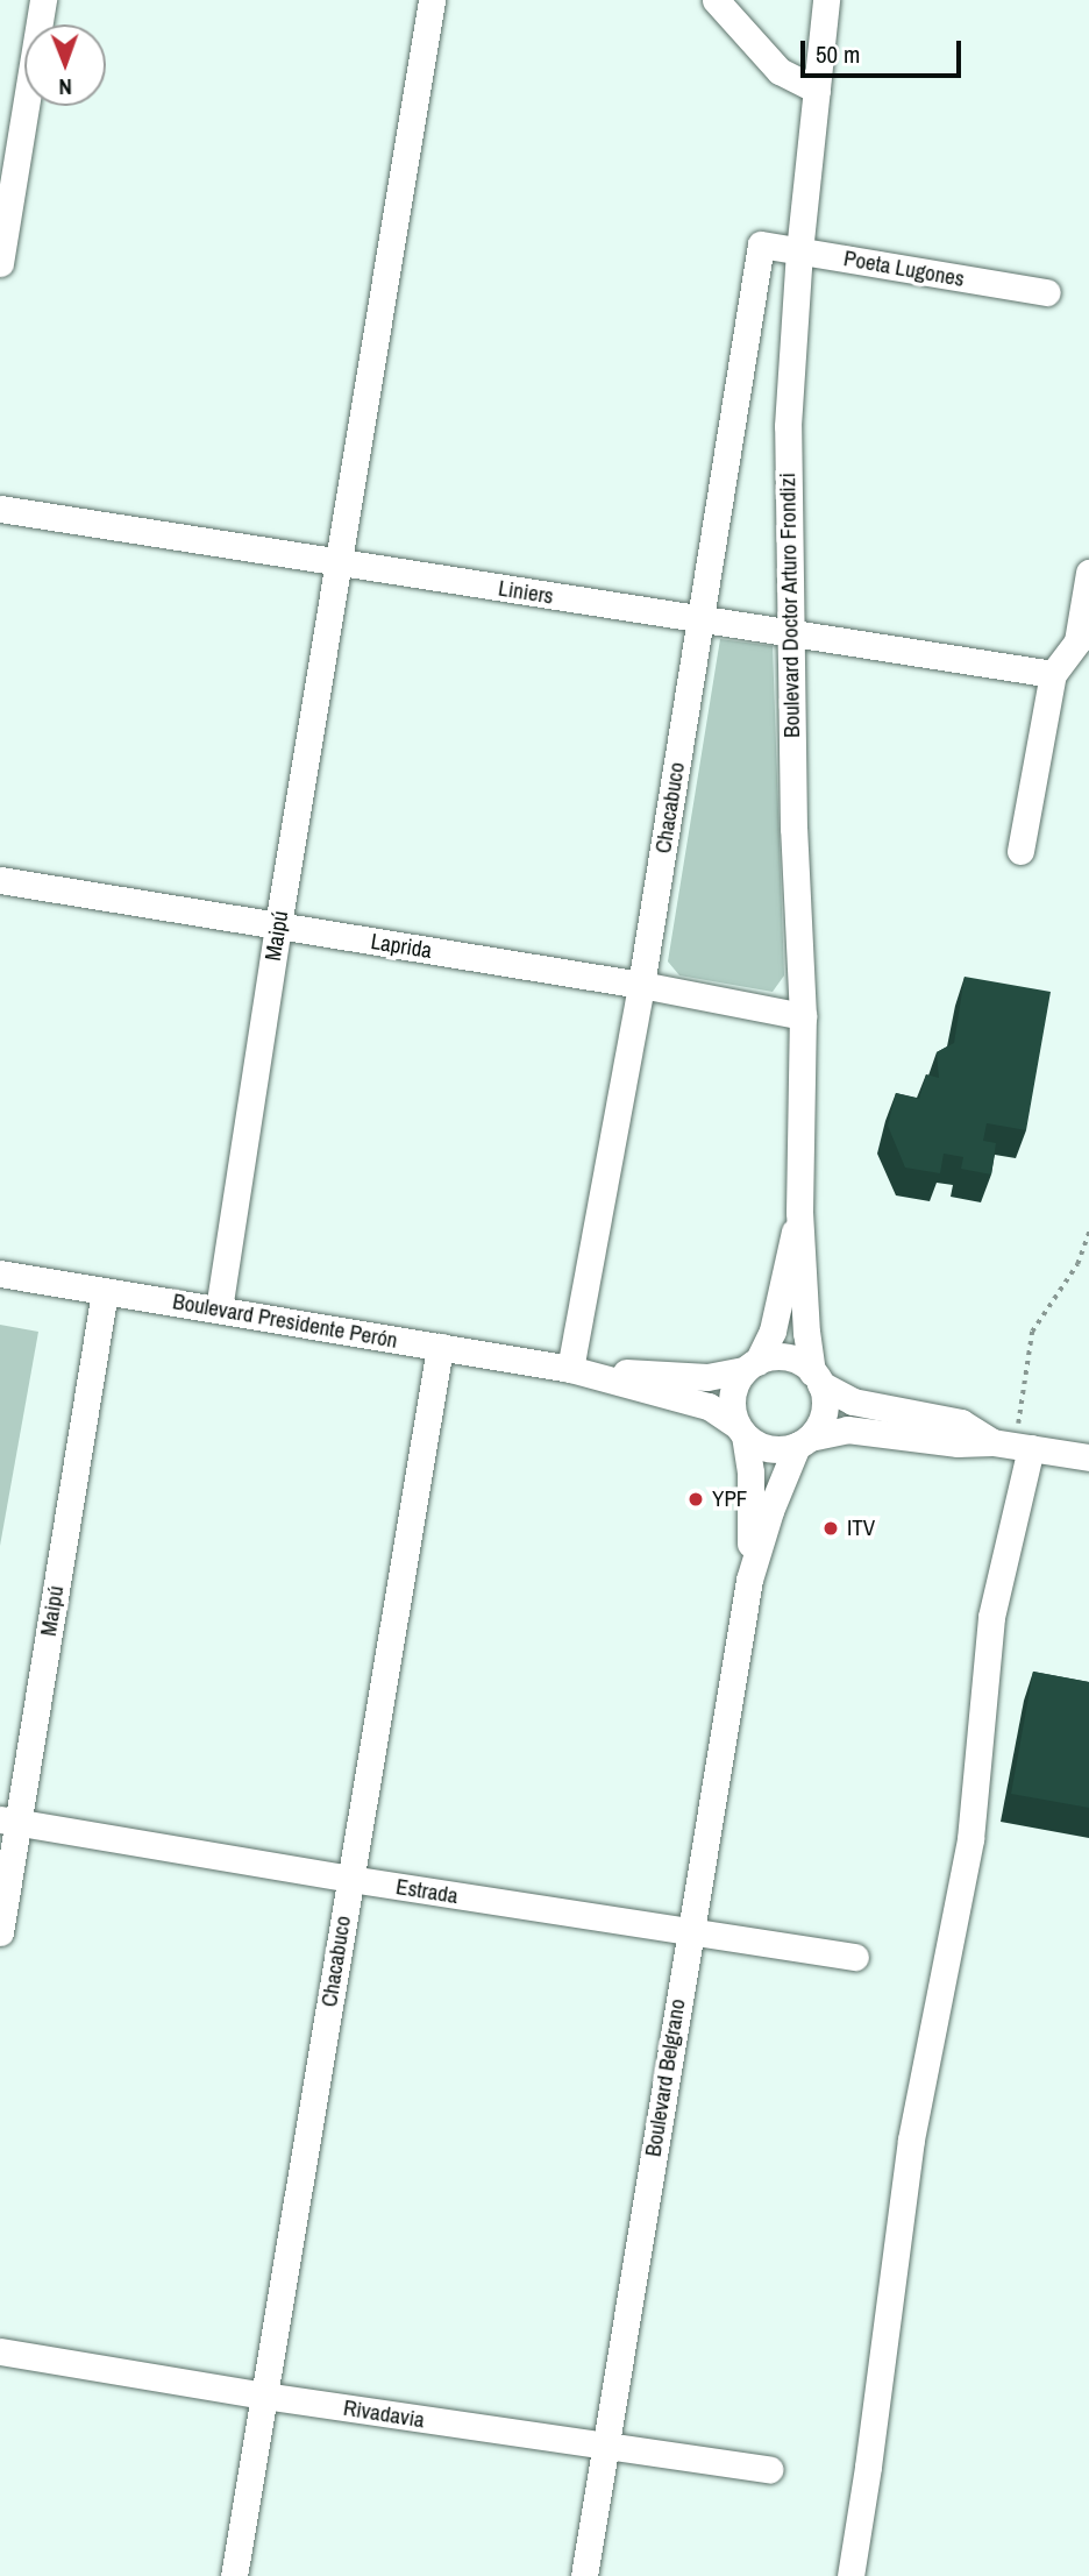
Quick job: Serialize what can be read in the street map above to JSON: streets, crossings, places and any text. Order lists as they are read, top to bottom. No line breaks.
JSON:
{"streets":{"street":["Poeta Lugones","Liniers","Boulevard Doctor Arturo Frondizi","Chacabuco","Maipú","Laprida","Boulevard Presidente Perón","Estrada","Boulevard Belgrano","Rivadavia"]},"crossings":[["Poeta Lugones","Boulevard Doctor Arturo Frondizi"],["Poeta Lugones","Chacabuco"],["Liniers","Boulevard Doctor Arturo Frondizi"],["Liniers","Chacabuco"],["Liniers","Maipú"],["Boulevard Doctor Arturo Frondizi","Laprida"],["Boulevard Doctor Arturo Frondizi","Boulevard Presidente Perón"],["Boulevard Doctor Arturo Frondizi","Boulevard Belgrano"],["Chacabuco","Laprida"],["Chacabuco","Boulevard Presidente Perón"],["Chacabuco","Estrada"],["Chacabuco","Rivadavia"],["Maipú","Laprida"],["Maipú","Boulevard Presidente Perón"],["Maipú","Estrada"],["Boulevard Presidente Perón","Boulevard Belgrano"],["Estrada","Boulevard Belgrano"],["Boulevard Belgrano","Rivadavia"]],"places":["YPF","ITV"],"scale_bar":"50 m","north":"bottom"}
